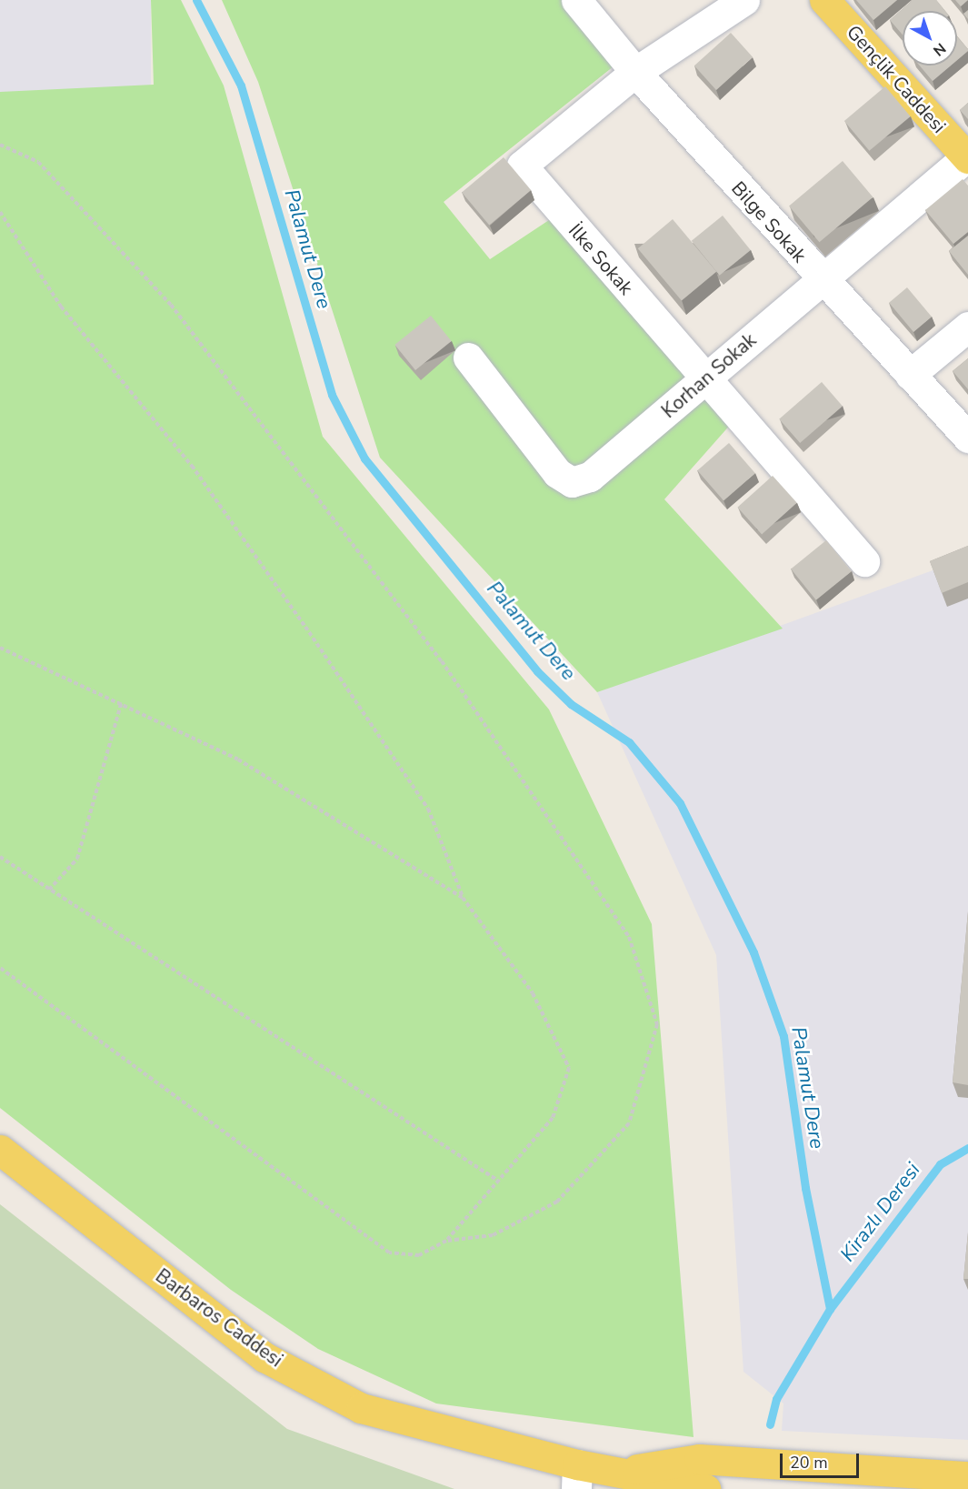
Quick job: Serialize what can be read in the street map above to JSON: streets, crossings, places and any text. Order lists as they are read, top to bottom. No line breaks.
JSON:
{"streets":{"main road":["Gençlik Caddesi","Barbaros Caddesi"],"street":["Bilge Sokak","İlke Sokak","Korhan Sokak"]},"crossings":[["Gençlik Caddesi","Korhan Sokak"],["Bilge Sokak","İlke Sokak"],["Bilge Sokak","Korhan Sokak"],["İlke Sokak","Korhan Sokak"]],"water":["Palamut Dere","Kirazlı Deresi"],"scale_bar":"20 m","north":"bottom right"}
